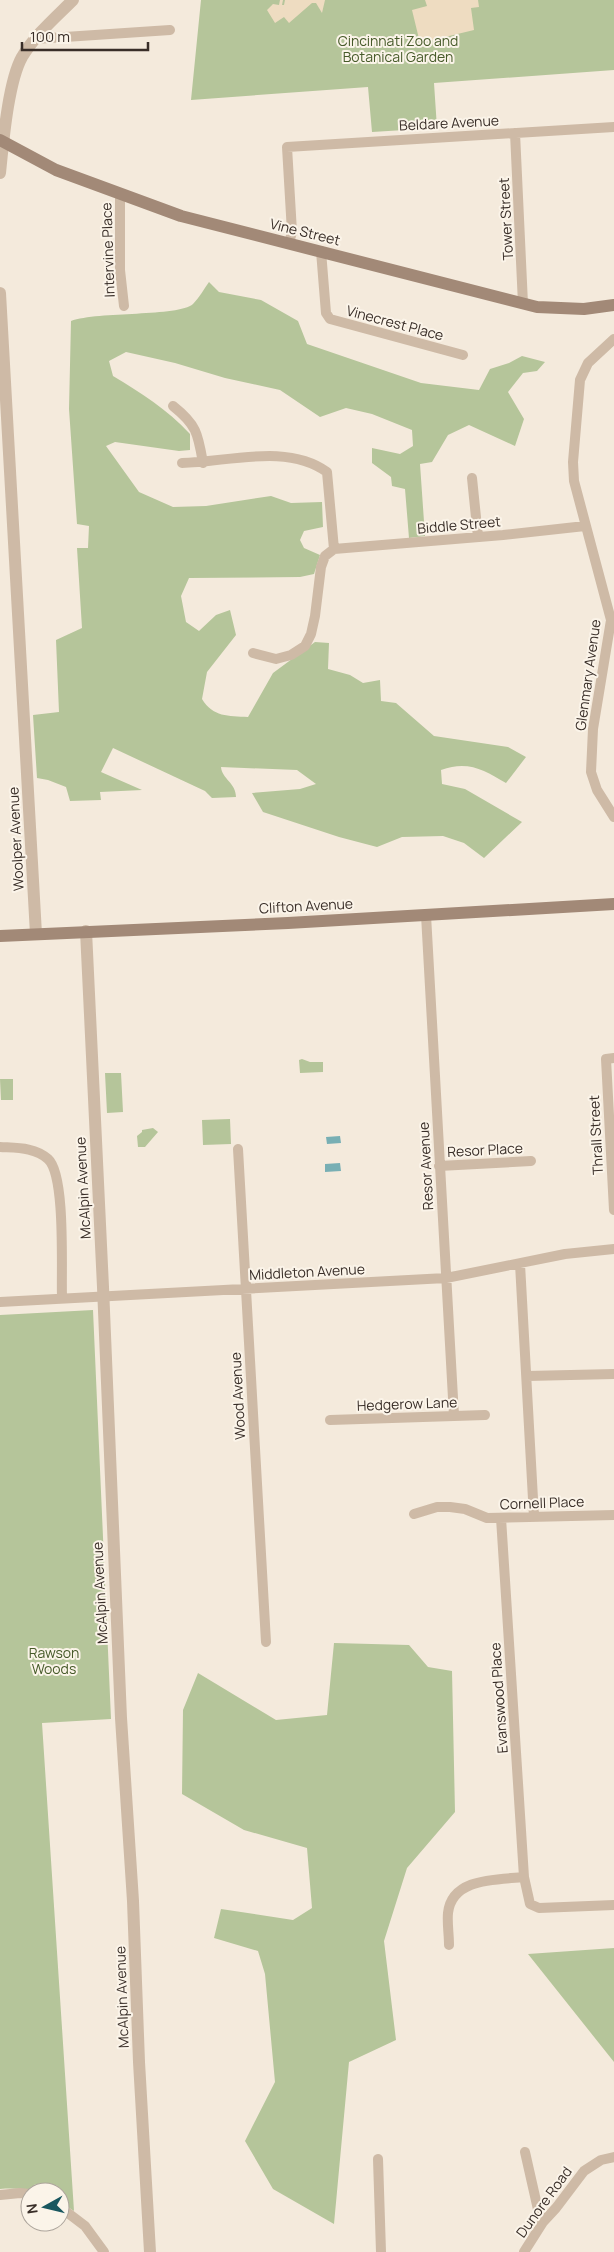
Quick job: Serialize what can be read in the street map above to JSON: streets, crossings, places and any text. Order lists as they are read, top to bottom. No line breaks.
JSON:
{"streets":{"main road":["Vine Street","Clifton Avenue"],"street":["Beldare Avenue","Tower Street","Intervine Place","Vinecrest Place","Biddle Street","Glenmary Avenue","Woolper Avenue","Thrall Street","Resor Place","Resor Avenue","McAlpin Avenue","Middleton Avenue","Wood Avenue","Hedgerow Lane","Cornell Place","Evanswood Place","Dunore Road"]},"crossings":[["Beldare Avenue","Tower Street"],["Beldare Avenue","Vine Street"],["Tower Street","Vine Street"],["Vine Street","Intervine Place"],["Vine Street","Vinecrest Place"],["Biddle Street","Glenmary Avenue"],["Woolper Avenue","Clifton Avenue"],["Clifton Avenue","Resor Avenue"],["Clifton Avenue","McAlpin Avenue"],["Resor Place","Resor Avenue"],["Resor Avenue","Middleton Avenue"],["Resor Avenue","Hedgerow Lane"],["McAlpin Avenue","Middleton Avenue"],["Middleton Avenue","Wood Avenue"],["Cornell Place","Evanswood Place"]],"parks":["Cincinnati Zoo and Botanical Garden","Rawson Woods"],"scale_bar":"100 m","north":"left"}
